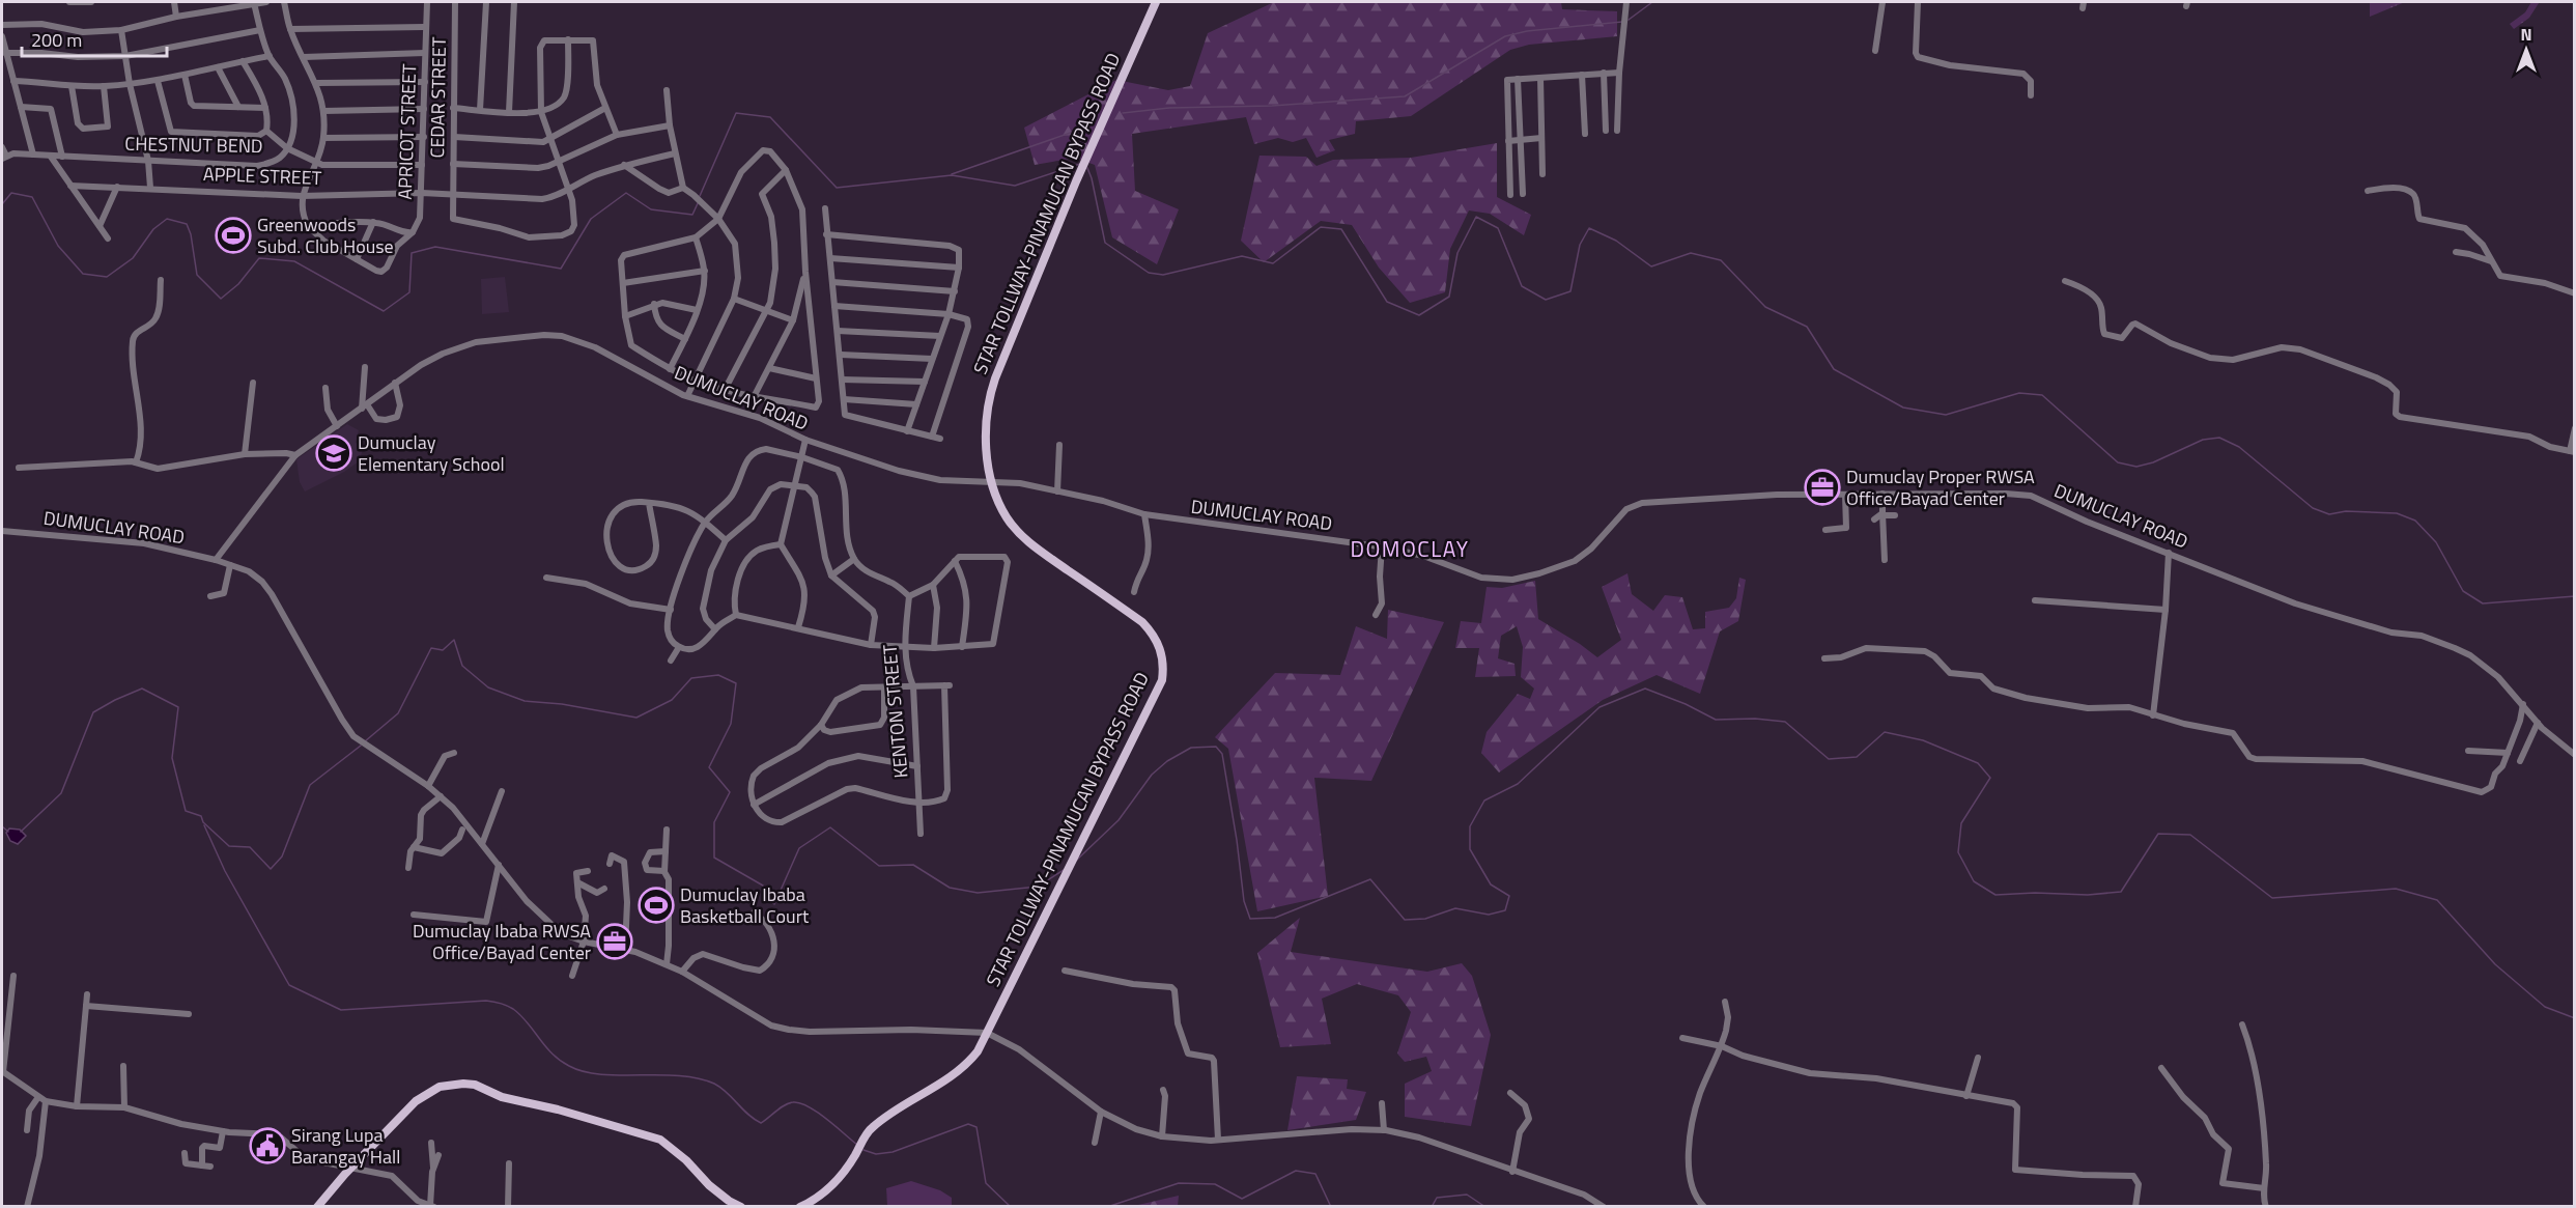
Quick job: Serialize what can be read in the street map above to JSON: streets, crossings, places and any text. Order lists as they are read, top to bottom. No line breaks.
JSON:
{"streets":{"main road":["STAR TOLLWAY-PINAMUCAN BYPASS ROAD"],"street":["CEDAR STREET","APRICOT STREET","CHESTNUT BEND","APPLE STREET","DUMUCLAY ROAD","KENTON STREET"]},"crossings":[["CEDAR STREET","APPLE STREET"],["APRICOT STREET","APPLE STREET"],["STAR TOLLWAY-PINAMUCAN BYPASS ROAD","DUMUCLAY ROAD"]],"districts":["DOMOCLAY"],"places":{"sports":["Greenwoods Subd. Club House","Dumuclay Ibaba Basketball Court"],"school or university":["Dumuclay Elementary School"],"office":["Dumuclay Proper RWSA Office/Bayad Center","Dumuclay Ibaba RWSA Office/Bayad Center"],"public building":["Sirang Lupa Barangay Hall"]},"scale_bar":"200 m","north":"top"}
